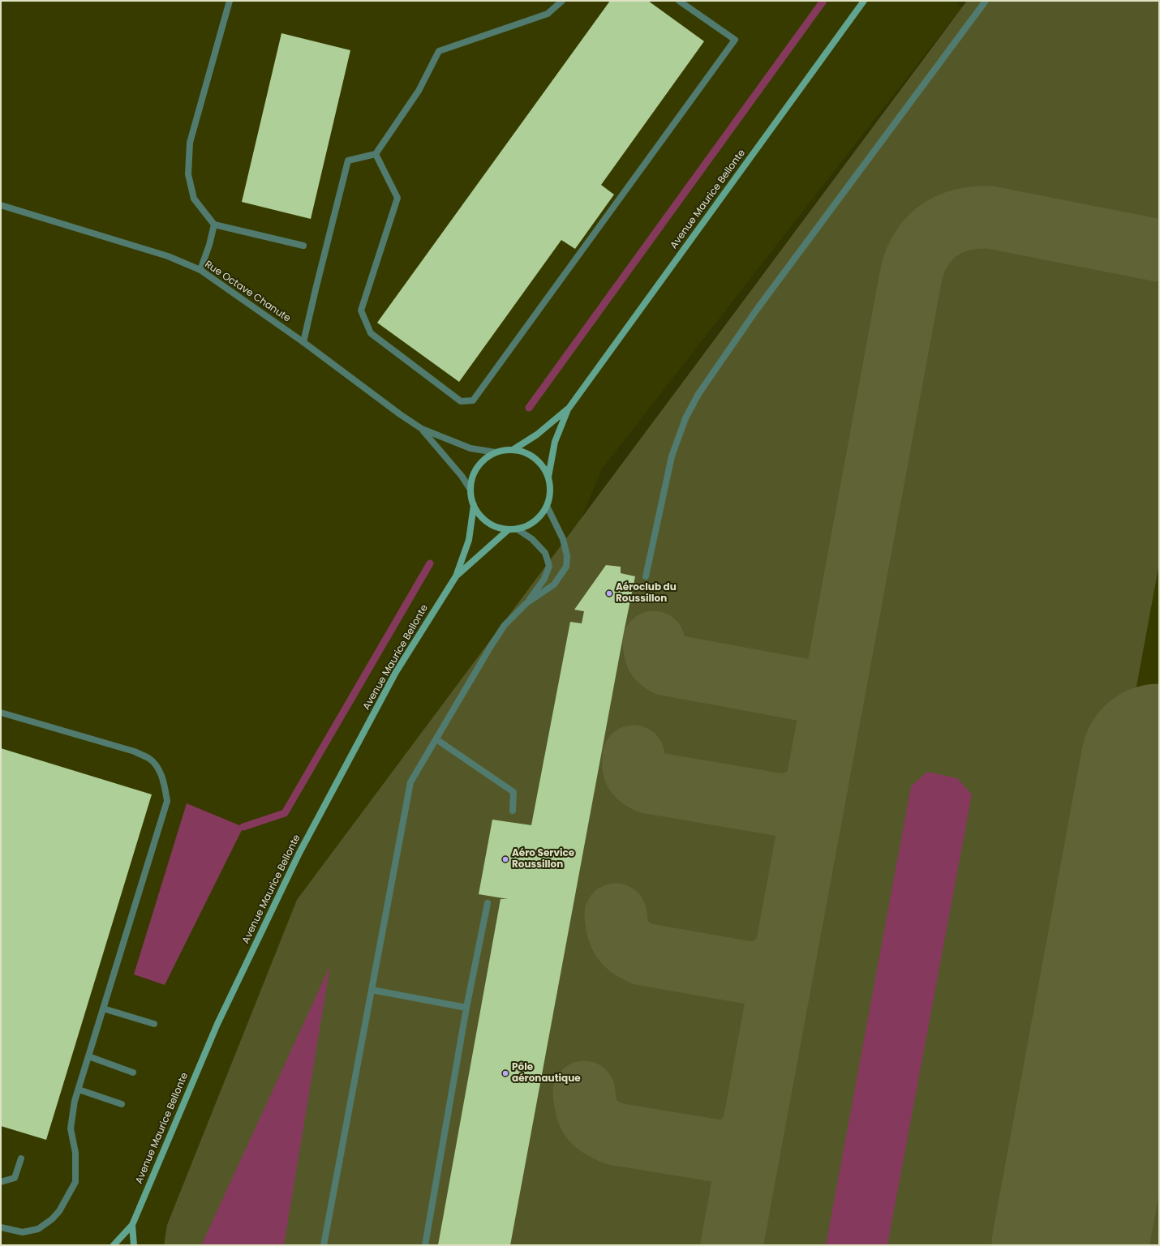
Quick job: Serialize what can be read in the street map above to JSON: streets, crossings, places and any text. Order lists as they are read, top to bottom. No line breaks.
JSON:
{"streets":{"street":["Avenue Maurice Bellonte","Rue Octave Chanute"]},"crossings":[["Avenue Maurice Bellonte","Rue Octave Chanute"]],"places":["Aéroclub du Roussillon","Aéro Service Roussillon","Pôle aéronautique"]}
